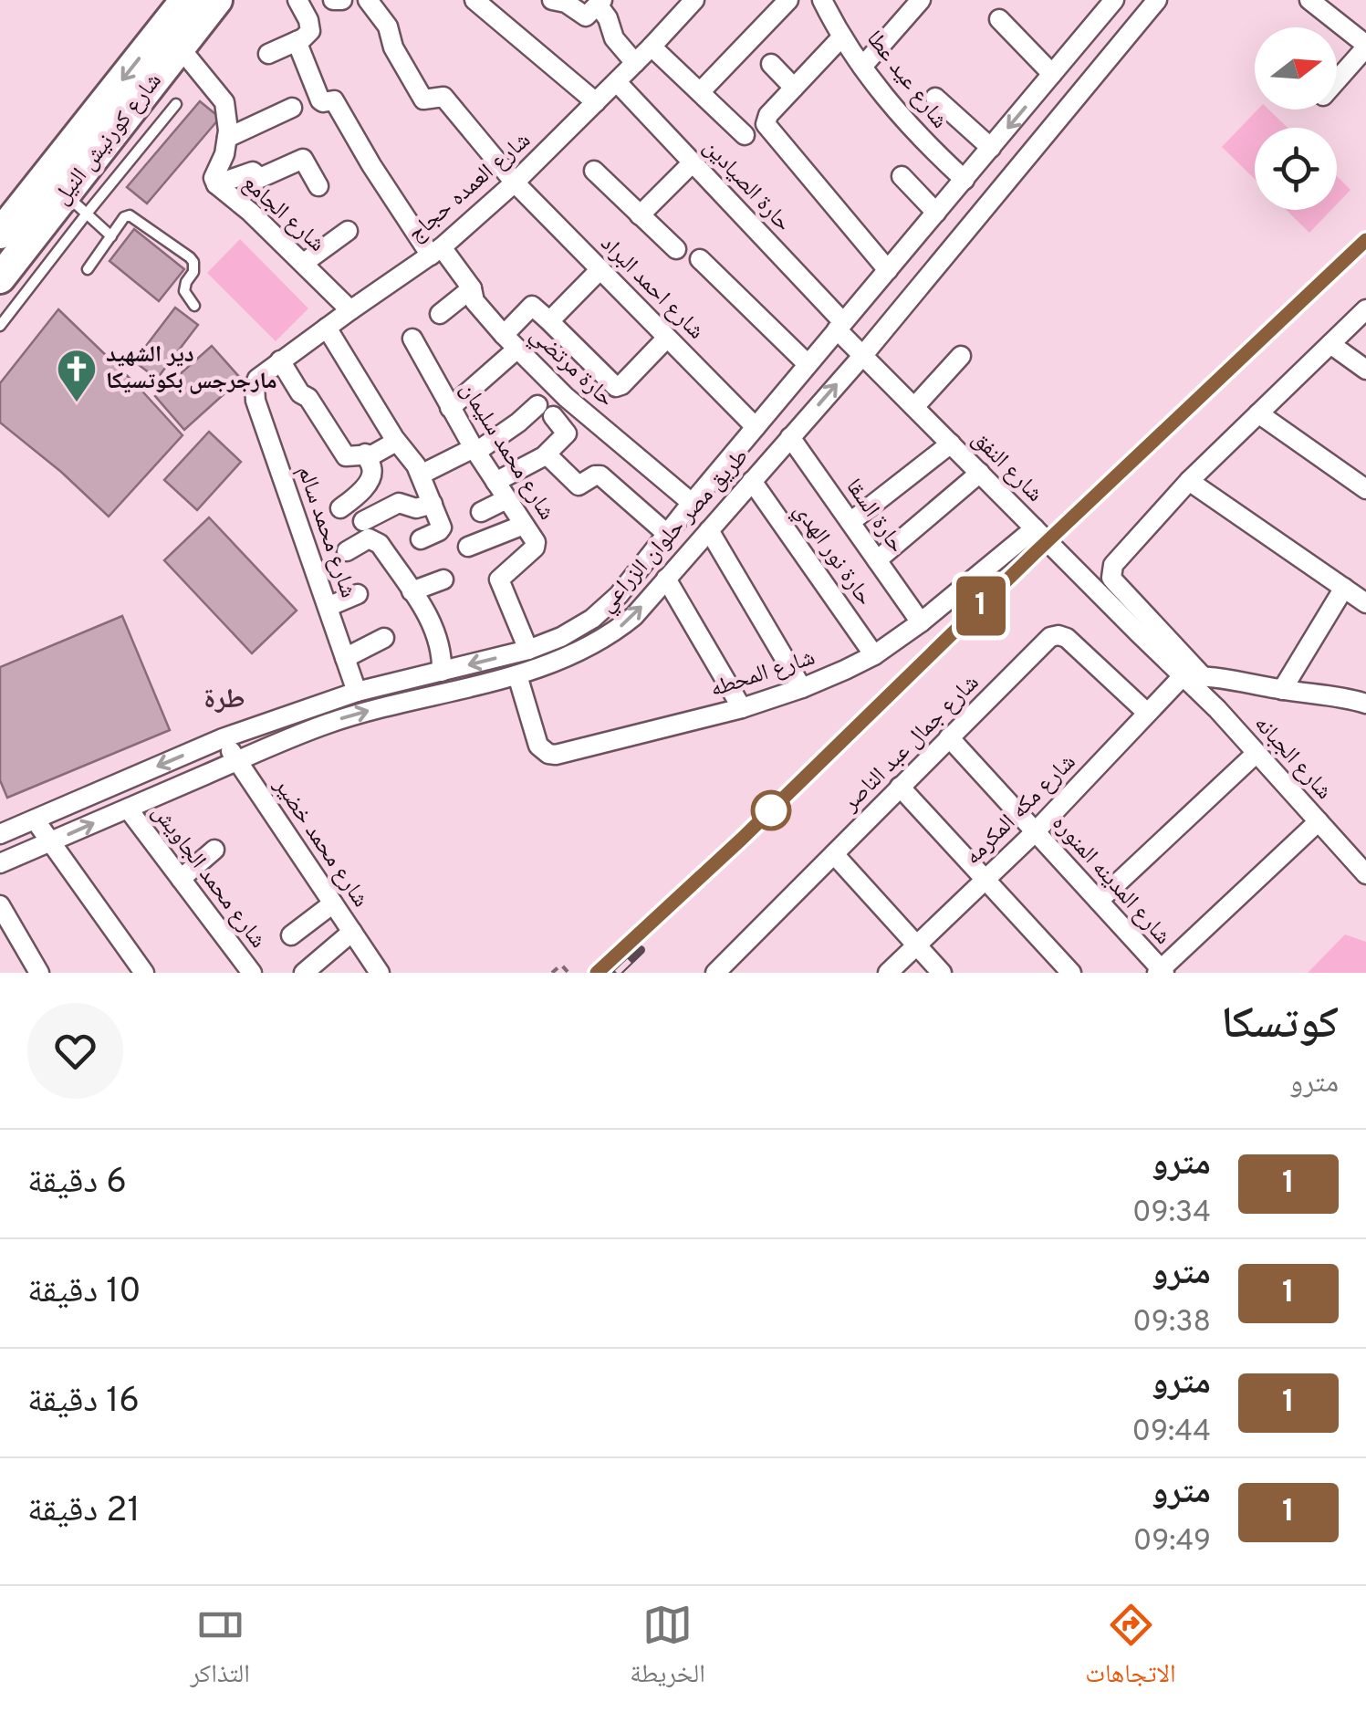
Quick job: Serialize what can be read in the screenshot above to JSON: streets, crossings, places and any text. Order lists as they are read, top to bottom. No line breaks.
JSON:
{"streets":{"highway":["شارع كورنيش النيل"],"street":["شارع عيد عطا","حارة الصيادين","شارع العمده حجاج","شارع الجامع","شارع احمد البراد","حارة مرتضي","شارع محمد سليمان","شارع النفق","حارة السقا","طريق مصر حلوان الزراعي","شارع محمد سالم","حارة نور الهدي","شارع المحطه","شارع جمال عبد الناصر","شارع الجبانه","شارع مكه المكرمه","شارع محمد خضير","شارع محمد الجاويش","شارع المدينه المنوره"]},"crossings":[["شارع عيد عطا","طريق مصر حلوان الزراعي"],["شارع كورنيش النيل","شارع الجامع"],["حارة الصيادين","شارع العمده حجاج"],["حارة الصيادين","شارع النفق"],["حارة الصيادين","طريق مصر حلوان الزراعي"],["شارع العمده حجاج","شارع الجامع"],["شارع العمده حجاج","شارع احمد البراد"],["شارع العمده حجاج","حارة مرتضي"],["شارع العمده حجاج","شارع محمد سالم"],["شارع احمد البراد","طريق مصر حلوان الزراعي"],["حارة مرتضي","طريق مصر حلوان الزراعي"],["شارع محمد سليمان","طريق مصر حلوان الزراعي"],["شارع النفق","طريق مصر حلوان الزراعي"],["شارع النفق","شارع المحطه"],["شارع النفق","شارع الجبانه"],["شارع النفق","شارع مكه المكرمه"],["حارة السقا","طريق مصر حلوان الزراعي"],["حارة السقا","شارع المحطه"],["طريق مصر حلوان الزراعي","شارع محمد سالم"],["طريق مصر حلوان الزراعي","حارة نور الهدي"],["طريق مصر حلوان الزراعي","شارع المحطه"],["طريق مصر حلوان الزراعي","شارع محمد خضير"],["طريق مصر حلوان الزراعي","شارع محمد الجاويش"],["حارة نور الهدي","شارع المحطه"],["شارع جمال عبد الناصر","شارع مكه المكرمه"],["شارع جمال عبد الناصر","شارع المدينه المنوره"],["شارع الجبانه","شارع مكه المكرمه"],["شارع مكه المكرمه","شارع المدينه المنوره"]],"districts":["طرة"],"places":{"church":["دير الشهيد مارجرجس بكوتسيكا"]},"lines":["metro line 1"],"north":"right","page":{"on_map":"1","heading":["كوتسكا","مترو"],"list":[{"mark":"1","name":"مترو","note":"09:34","value":"6 دقيقة"},{"mark":"1","name":"مترو","note":"09:38","value":"10 دقيقة"},{"mark":"1","name":"مترو","note":"09:44","value":"16 دقيقة"},{"mark":"1","name":"مترو","note":"09:49","value":"21 دقيقة"}],"tabs":["الاتجاهات","الخريطة","التذاكر"]}}
